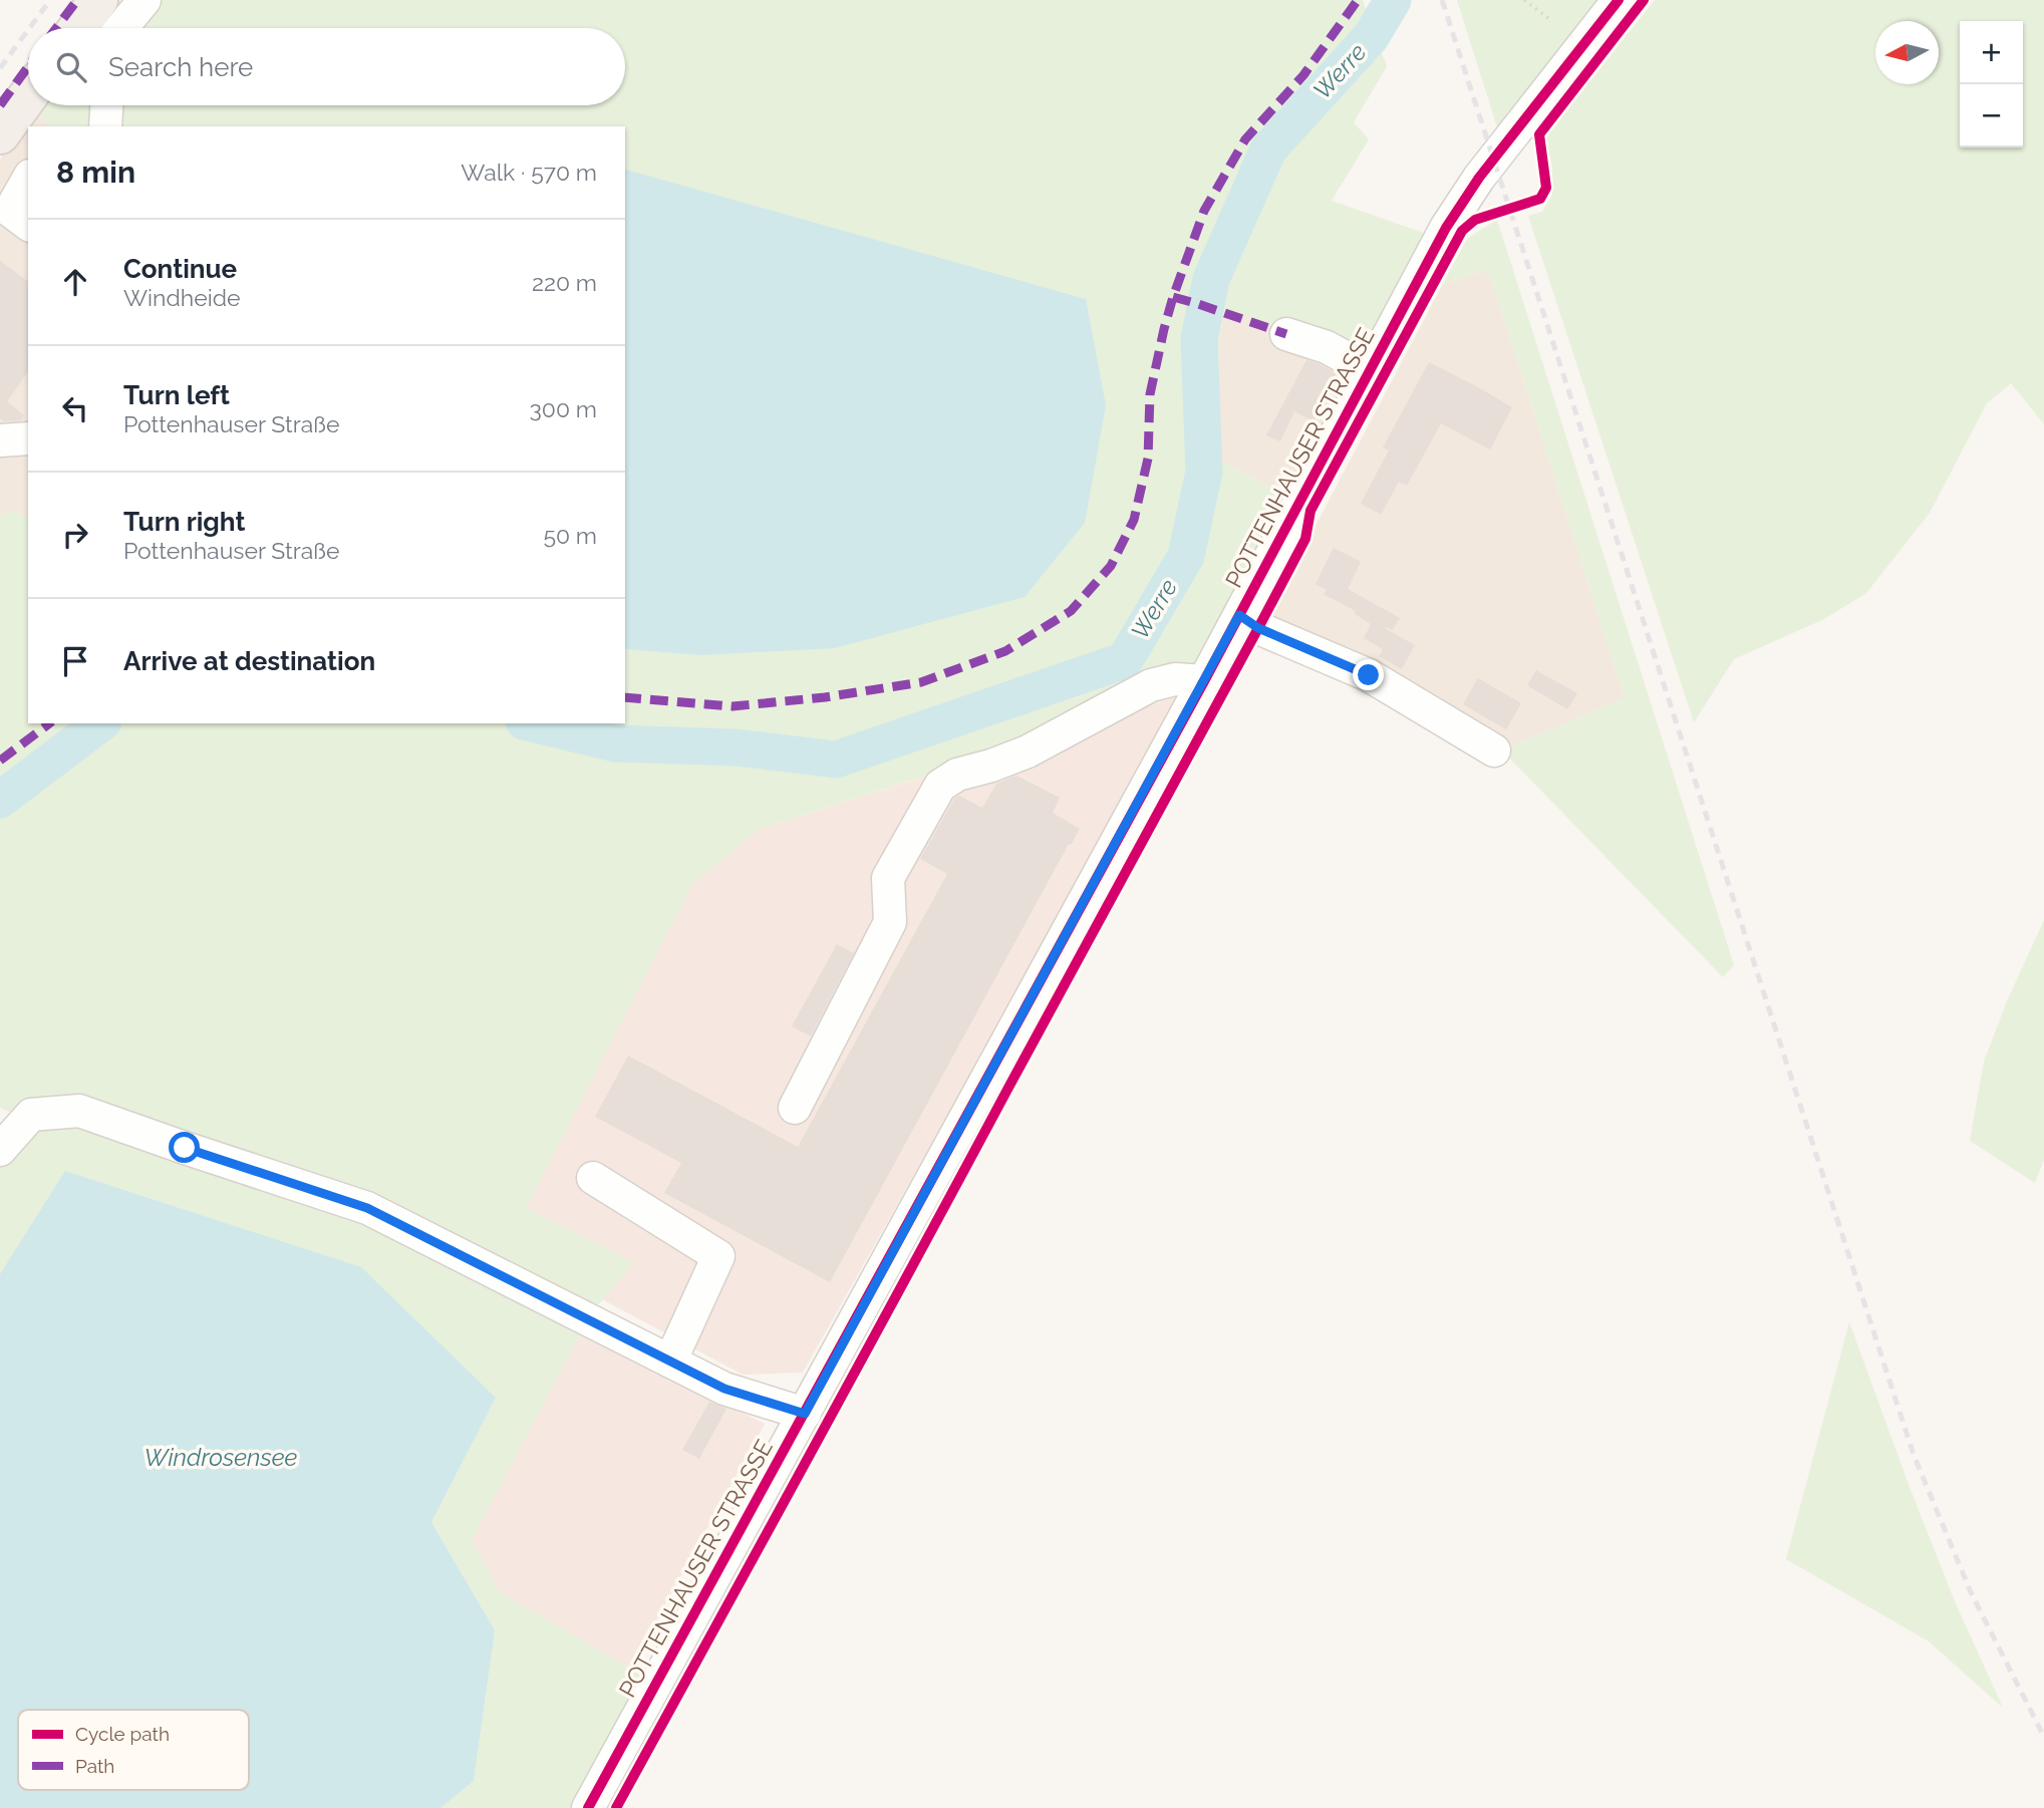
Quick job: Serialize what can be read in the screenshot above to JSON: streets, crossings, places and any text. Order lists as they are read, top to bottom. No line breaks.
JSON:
{"streets":{"street":["POTTENHAUSER STRASSE"]},"water":["Werre","Windrosensee"],"legend":["Cycle path","Path"],"north":"left","page":{"map_buttons":["+","−"],"search":"Search here","heading":["8 min","Walk · 570 m"],"list":[["Continue","Windheide","220 m"],["Turn left","Pottenhauser Straße","300 m"],["Turn right","Pottenhauser Straße","50 m"],"Arrive at destination"]}}
